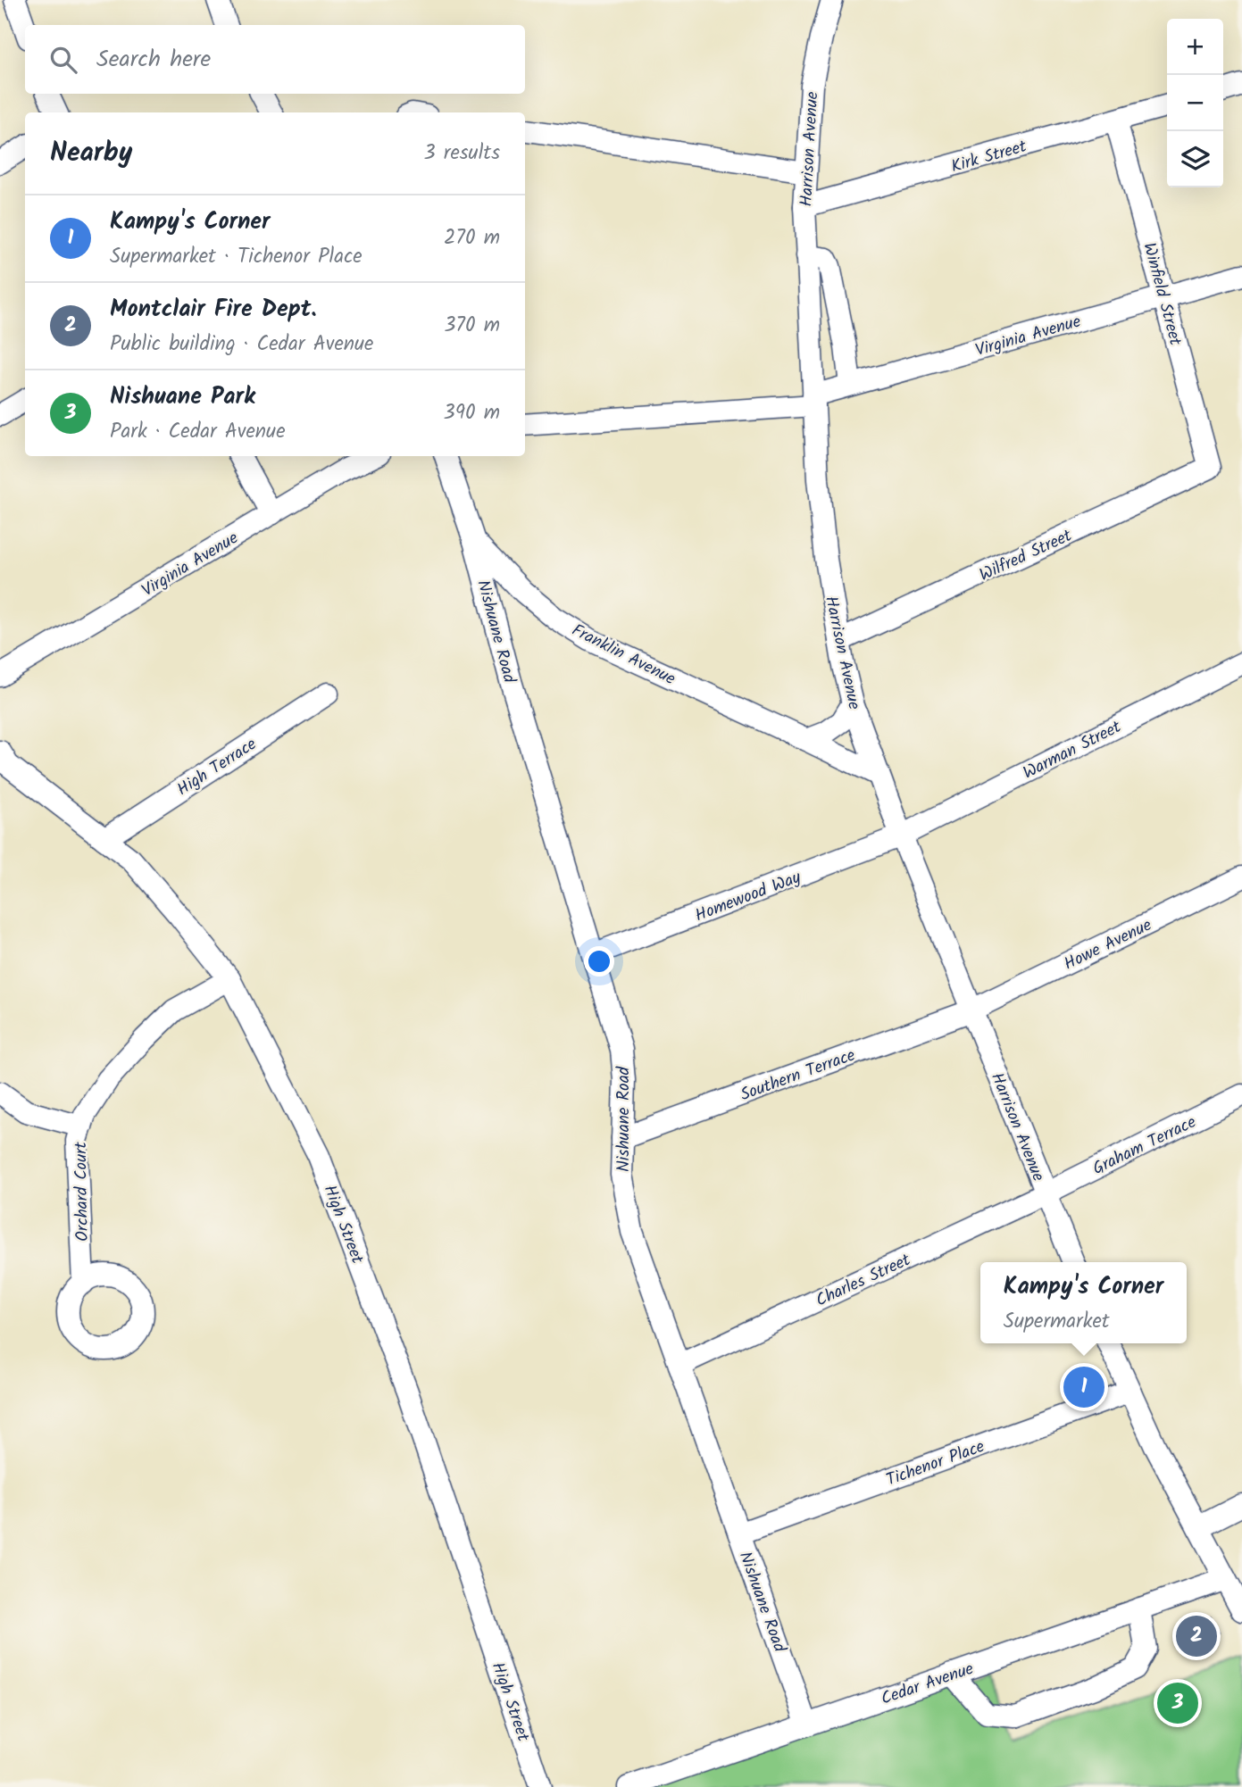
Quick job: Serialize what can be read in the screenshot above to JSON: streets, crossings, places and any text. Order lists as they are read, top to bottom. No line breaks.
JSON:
{"streets":{"street":["Harrison Avenue","Kirk Street","Winfield Street","Virginia Avenue","Wilfred Street","Nishuane Road","Franklin Avenue","Warman Street","High Terrace","Homewood Way","Howe Avenue","Southern Terrace","Graham Terrace","Orchard Court","High Street","Charles Street","Tichenor Place","Cedar Avenue"]},"crossings":[["Harrison Avenue","Kirk Street"],["Harrison Avenue","Virginia Avenue"],["Harrison Avenue","Wilfred Street"],["Harrison Avenue","Franklin Avenue"],["Harrison Avenue","Warman Street"],["Harrison Avenue","Homewood Way"],["Harrison Avenue","Howe Avenue"],["Harrison Avenue","Southern Terrace"],["Harrison Avenue","Graham Terrace"],["Harrison Avenue","Charles Street"],["Kirk Street","Winfield Street"],["Winfield Street","Virginia Avenue"],["Winfield Street","Wilfred Street"],["Nishuane Road","Franklin Avenue"],["Nishuane Road","Homewood Way"],["Nishuane Road","Southern Terrace"],["Nishuane Road","Charles Street"],["Nishuane Road","Tichenor Place"],["Nishuane Road","Cedar Avenue"],["Warman Street","Homewood Way"],["High Terrace","High Street"],["Howe Avenue","Southern Terrace"],["Graham Terrace","Charles Street"],["Orchard Court","High Street"]],"page":{"map_buttons":["+","−"],"search":"Search here","heading":["Nearby","3 results"],"list":[{"mark":"1","name":"Kampy's Corner","note":"Supermarket · Tichenor Place","value":"270 m"},{"mark":"2","name":"Montclair Fire Dept.","note":"Public building · Cedar Avenue","value":"370 m"},{"mark":"3","name":"Nishuane Park","note":"Park · Cedar Avenue","value":"390 m"}],"popup":["Kampy's Corner","Supermarket"],"pins":["1","2","3"]}}
